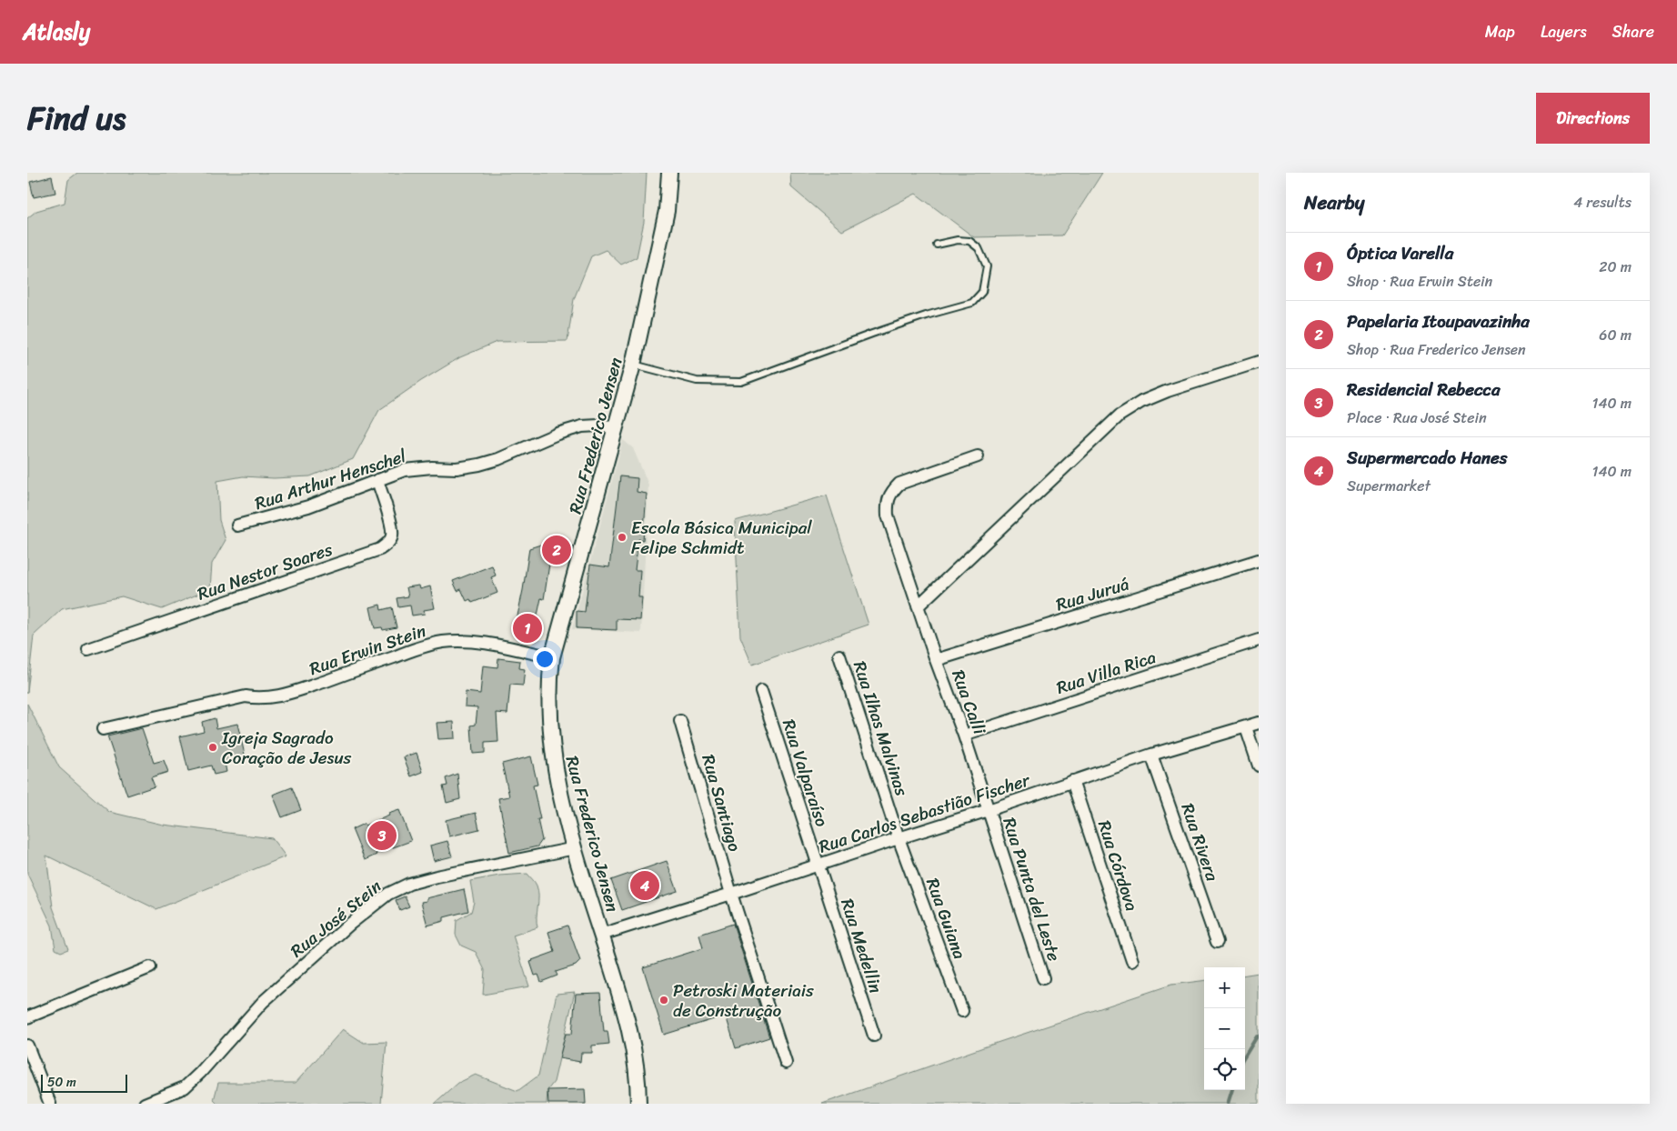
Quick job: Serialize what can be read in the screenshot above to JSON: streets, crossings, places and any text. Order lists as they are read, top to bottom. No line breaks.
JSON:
{"streets":{"main road":["Rua Frederico Jensen"],"street":["Rua Arthur Henschel","Rua Nestor Soares","Rua Juruá","Rua Erwin Stein","Rua Villa Rica","Rua Calli","Rua Ilhas Malvinas","Rua Valparaíso","Rua Santiago","Rua Carlos Sebastião Fischer","Rua Rivera","Rua Córdova","Rua Punta del Leste","Rua José Stein","Rua Guiana","Rua Medellin"]},"crossings":[["Rua Frederico Jensen","Rua Arthur Henschel"],["Rua Frederico Jensen","Rua Erwin Stein"],["Rua Frederico Jensen","Rua Carlos Sebastião Fischer"],["Rua Frederico Jensen","Rua José Stein"],["Rua Arthur Henschel","Rua Nestor Soares"],["Rua Juruá","Rua Calli"],["Rua Villa Rica","Rua Calli"],["Rua Calli","Rua Carlos Sebastião Fischer"],["Rua Calli","Rua Punta del Leste"],["Rua Ilhas Malvinas","Rua Carlos Sebastião Fischer"],["Rua Ilhas Malvinas","Rua Guiana"],["Rua Valparaíso","Rua Carlos Sebastião Fischer"],["Rua Valparaíso","Rua Medellin"],["Rua Santiago","Rua Carlos Sebastião Fischer"],["Rua Carlos Sebastião Fischer","Rua Rivera"],["Rua Carlos Sebastião Fischer","Rua Córdova"],["Rua Carlos Sebastião Fischer","Rua Punta del Leste"],["Rua Carlos Sebastião Fischer","Rua Guiana"],["Rua Carlos Sebastião Fischer","Rua Medellin"]],"places":["Escola Básica Municipal Felipe Schmidt","Igreja Sagrado Coração de Jesus","Petroski Materiais de Construção"],"scale_bar":"50 m","page":{"header":"Atlasly","nav":["Map","Layers","Share"],"title":"Find us","buttons":"Directions","heading":["Nearby","4 results"],"list":[{"mark":"1","name":"Óptica Varella","note":"Shop · Rua Erwin Stein","value":"20 m"},{"mark":"2","name":"Papelaria Itoupavazinha","note":"Shop · Rua Frederico Jensen","value":"60 m"},{"mark":"3","name":"Residencial Rebecca","note":"Place · Rua José Stein","value":"140 m"},{"mark":"4","name":"Supermercado Hanes","note":"Supermarket","value":"140 m"}],"pins":["2","1","3","4"],"map_buttons":["+","−"],"scale":"50 m"}}
